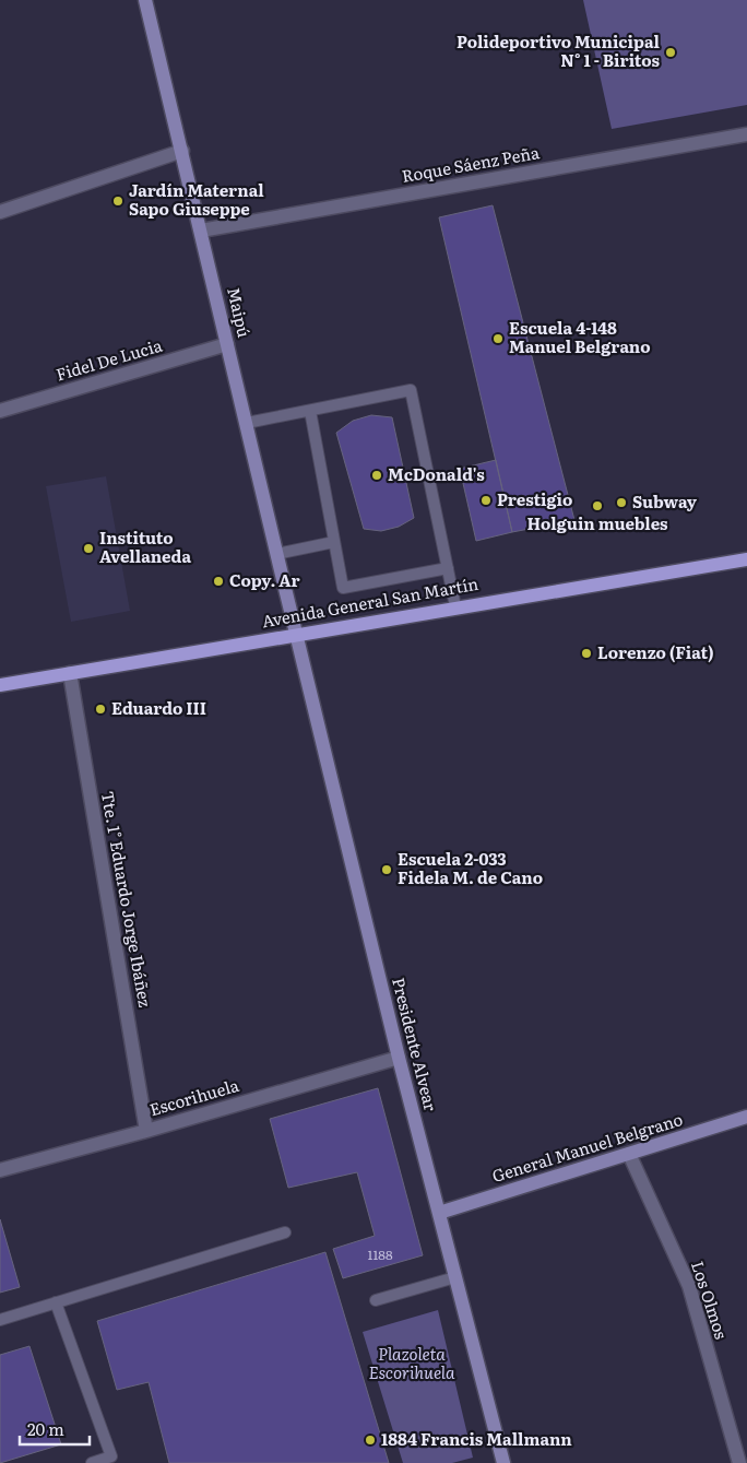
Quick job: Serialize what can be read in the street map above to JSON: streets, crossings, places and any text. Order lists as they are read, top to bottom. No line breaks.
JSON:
{"streets":{"main road":["Avenida General San Martín"],"street":["Roque Sáenz Peña","Maipú","Fidel De Lucia","Tte. 1° Eduardo Jorge Ibáñez","Presidente Alvear","Escorihuela","General Manuel Belgrano","Los Olmos"]},"crossings":[["Roque Sáenz Peña","Maipú"],["Maipú","Fidel De Lucia"],["Maipú","Avenida General San Martín"],["Maipú","Presidente Alvear"],["Avenida General San Martín","Tte. 1° Eduardo Jorge Ibáñez"],["Avenida General San Martín","Presidente Alvear"],["Tte. 1° Eduardo Jorge Ibáñez","Escorihuela"],["Presidente Alvear","Escorihuela"],["Presidente Alvear","General Manuel Belgrano"],["General Manuel Belgrano","Los Olmos"]],"parks":["Plazoleta Escorihuela"],"places":["Polideportivo Municipal N° 1 - Biritos","Jardín Maternal Sapo Giuseppe","Escuela 4-148 Manuel Belgrano","McDonald's","Prestigio","Subway","Holguin muebles","Instituto Avellaneda","Copy. Ar","Lorenzo (Fiat)","Eduardo III","Escuela 2-033 Fidela M. de Cano","1884 Francis Mallmann"],"house_numbers":["1188"],"scale_bar":"20 m"}
